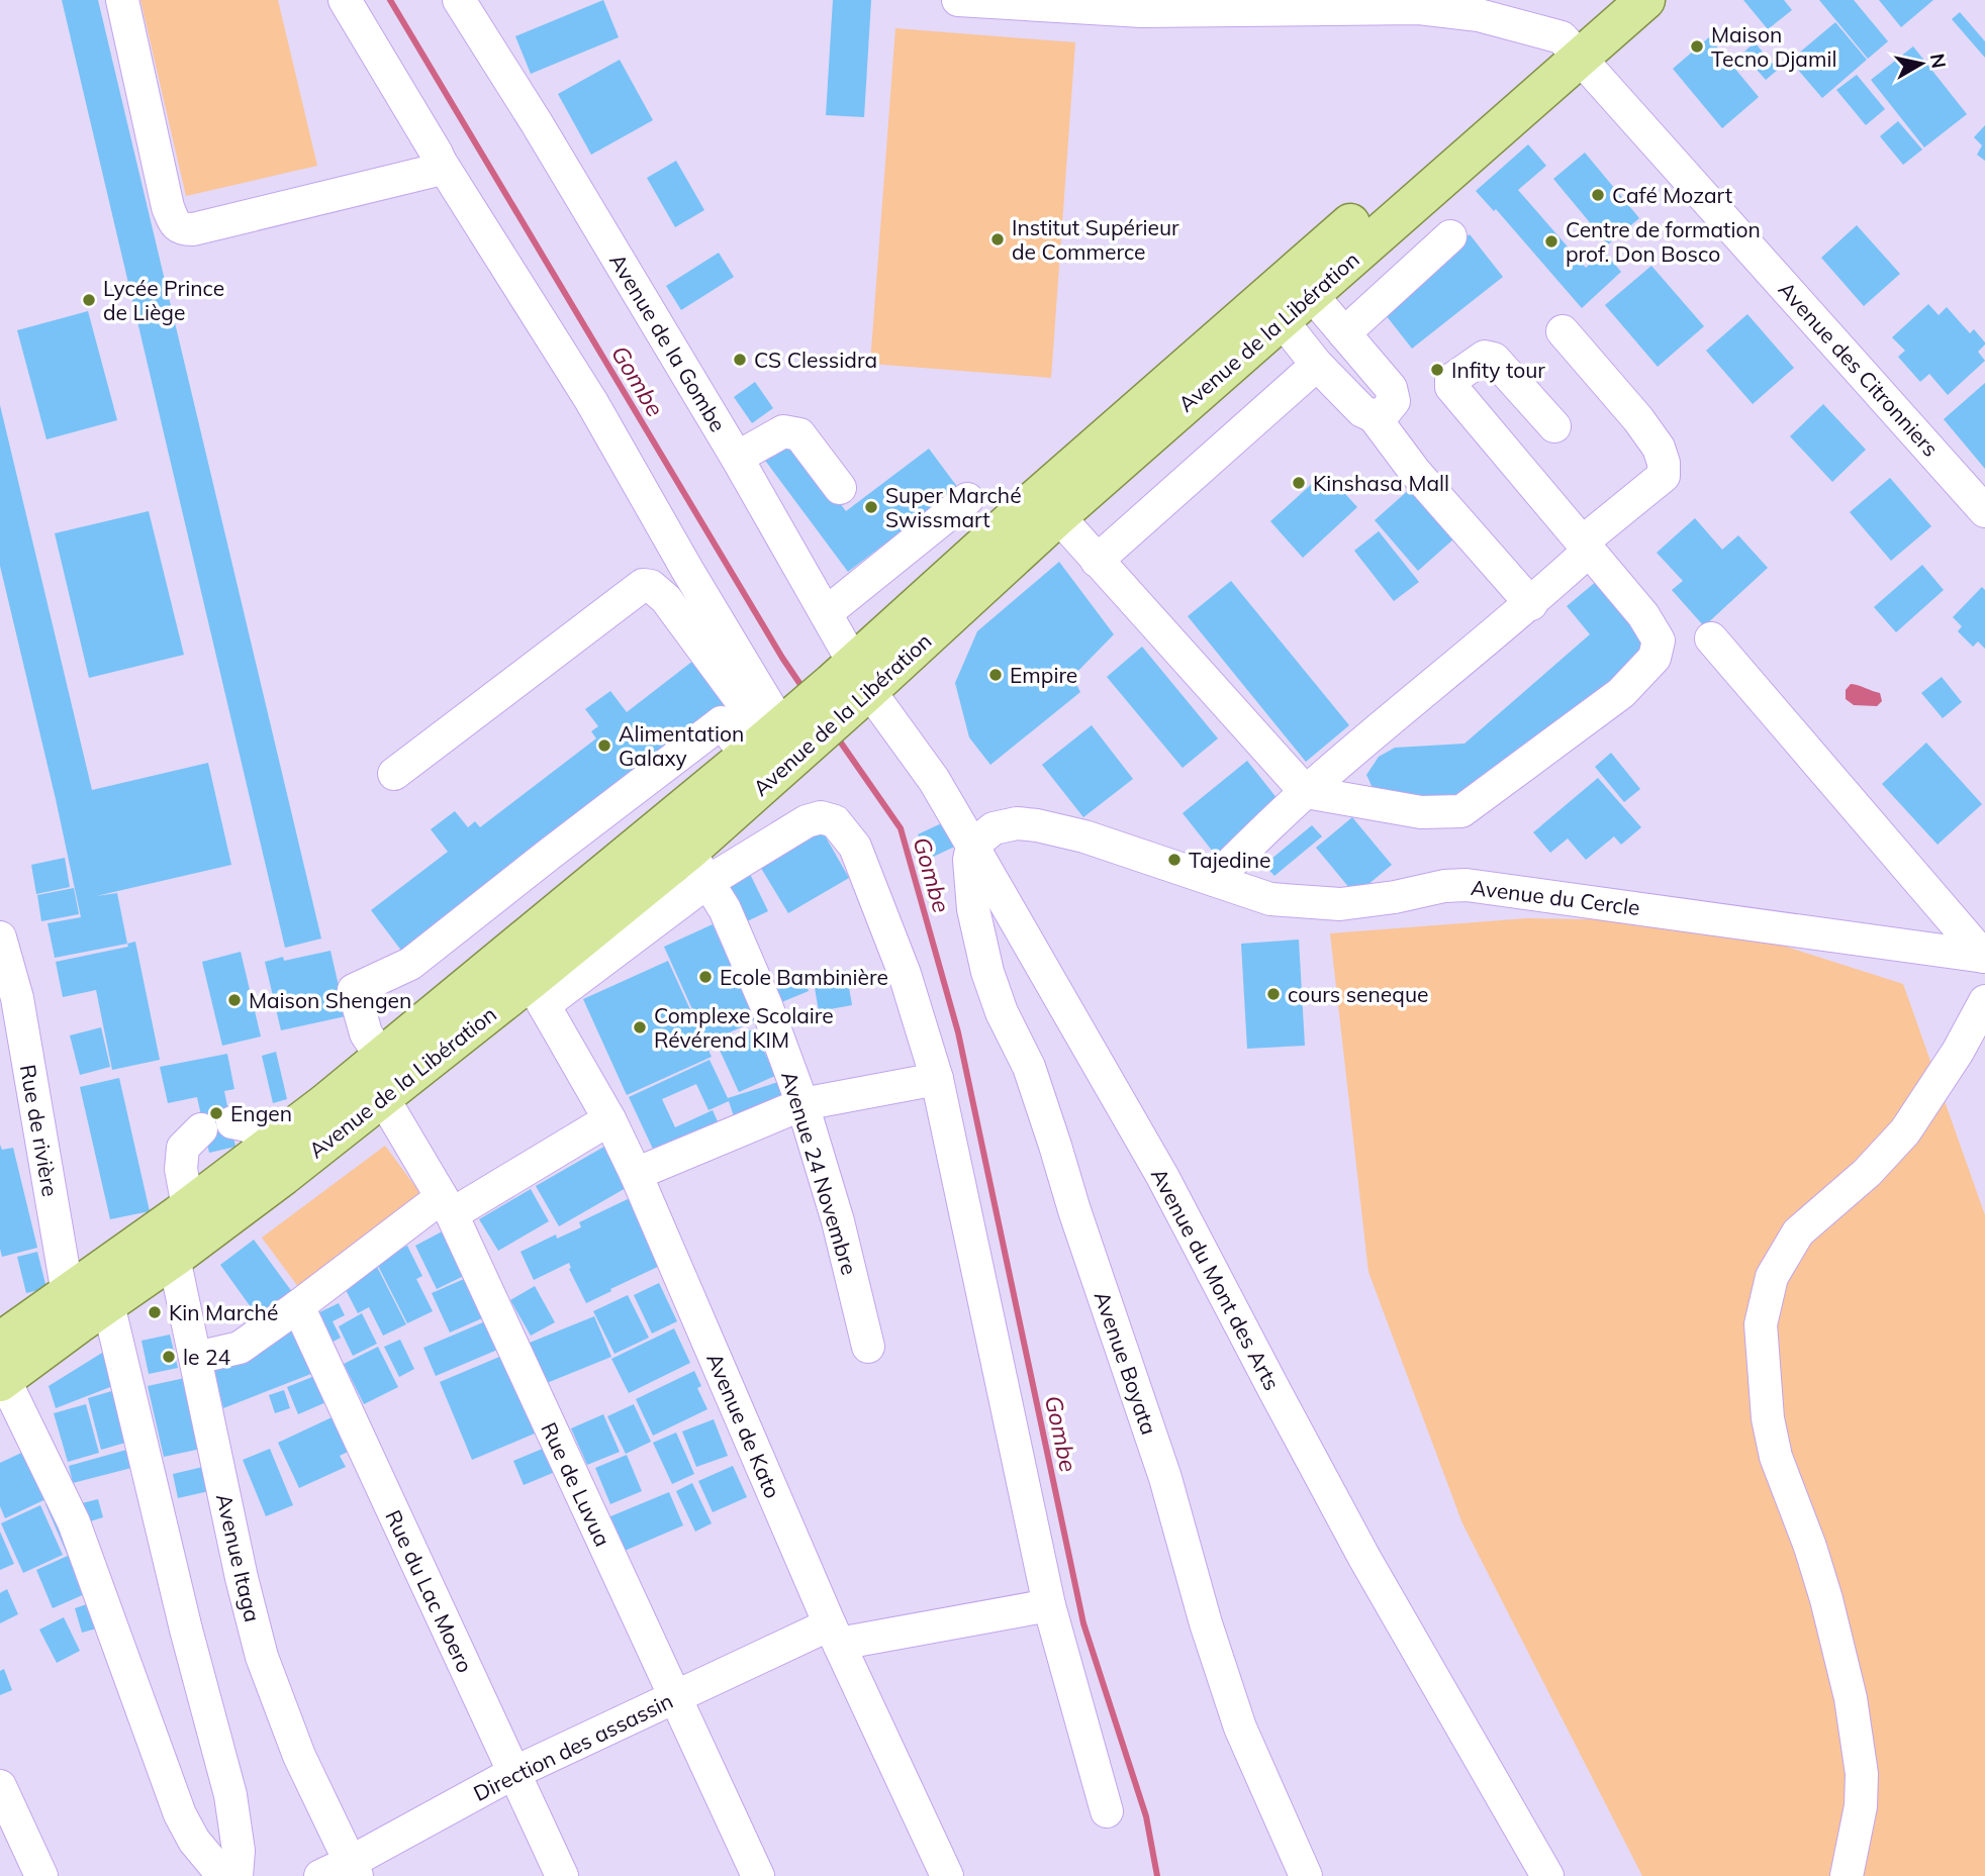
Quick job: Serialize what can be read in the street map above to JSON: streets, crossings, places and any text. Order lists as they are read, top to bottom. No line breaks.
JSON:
{"streets":{"main road":["Avenue de la Libération"],"street":["Avenue de la Gombe","Avenue des Citronniers","Avenue du Cercle","Rue de rivière","Avenue 24 Novembre","Avenue du Mont des Arts","Avenue Boyata","Avenue de Kato","Rue de Luvua","Avenue Itaga","Rue du Lac Moero","Direction des assassin"]},"crossings":[["Avenue de la Libération","Avenue de la Gombe"],["Avenue de la Libération","Avenue des Citronniers"],["Avenue de la Libération","Rue de rivière"],["Avenue de la Libération","Avenue 24 Novembre"],["Avenue de la Libération","Avenue du Mont des Arts"],["Avenue de la Libération","Avenue de Kato"],["Avenue de la Libération","Rue de Luvua"],["Avenue de la Libération","Avenue Itaga"],["Avenue de la Gombe","Avenue du Mont des Arts"],["Avenue du Cercle","Avenue du Mont des Arts"],["Avenue du Cercle","Avenue Boyata"],["Avenue du Mont des Arts","Avenue Boyata"],["Avenue de Kato","Direction des assassin"],["Rue de Luvua","Direction des assassin"],["Avenue Itaga","Direction des assassin"],["Rue du Lac Moero","Direction des assassin"]],"water":["Gombe"],"places":["Maison Tecno Djamil","Café Mozart","Institut Supérieur de Commerce","Centre de formation prof. Don Bosco","Lycée Prince de Liège","CS Clessidra","Infity tour","Kinshasa Mall","Super Marché Swissmart","Empire","Alimentation Galaxy","Tajedine","Ecole Bambinière","cours seneque","Maison Shengen","Complexe Scolaire Révérend KIM","Engen","Kin Marché","le 24"],"north":"right"}
